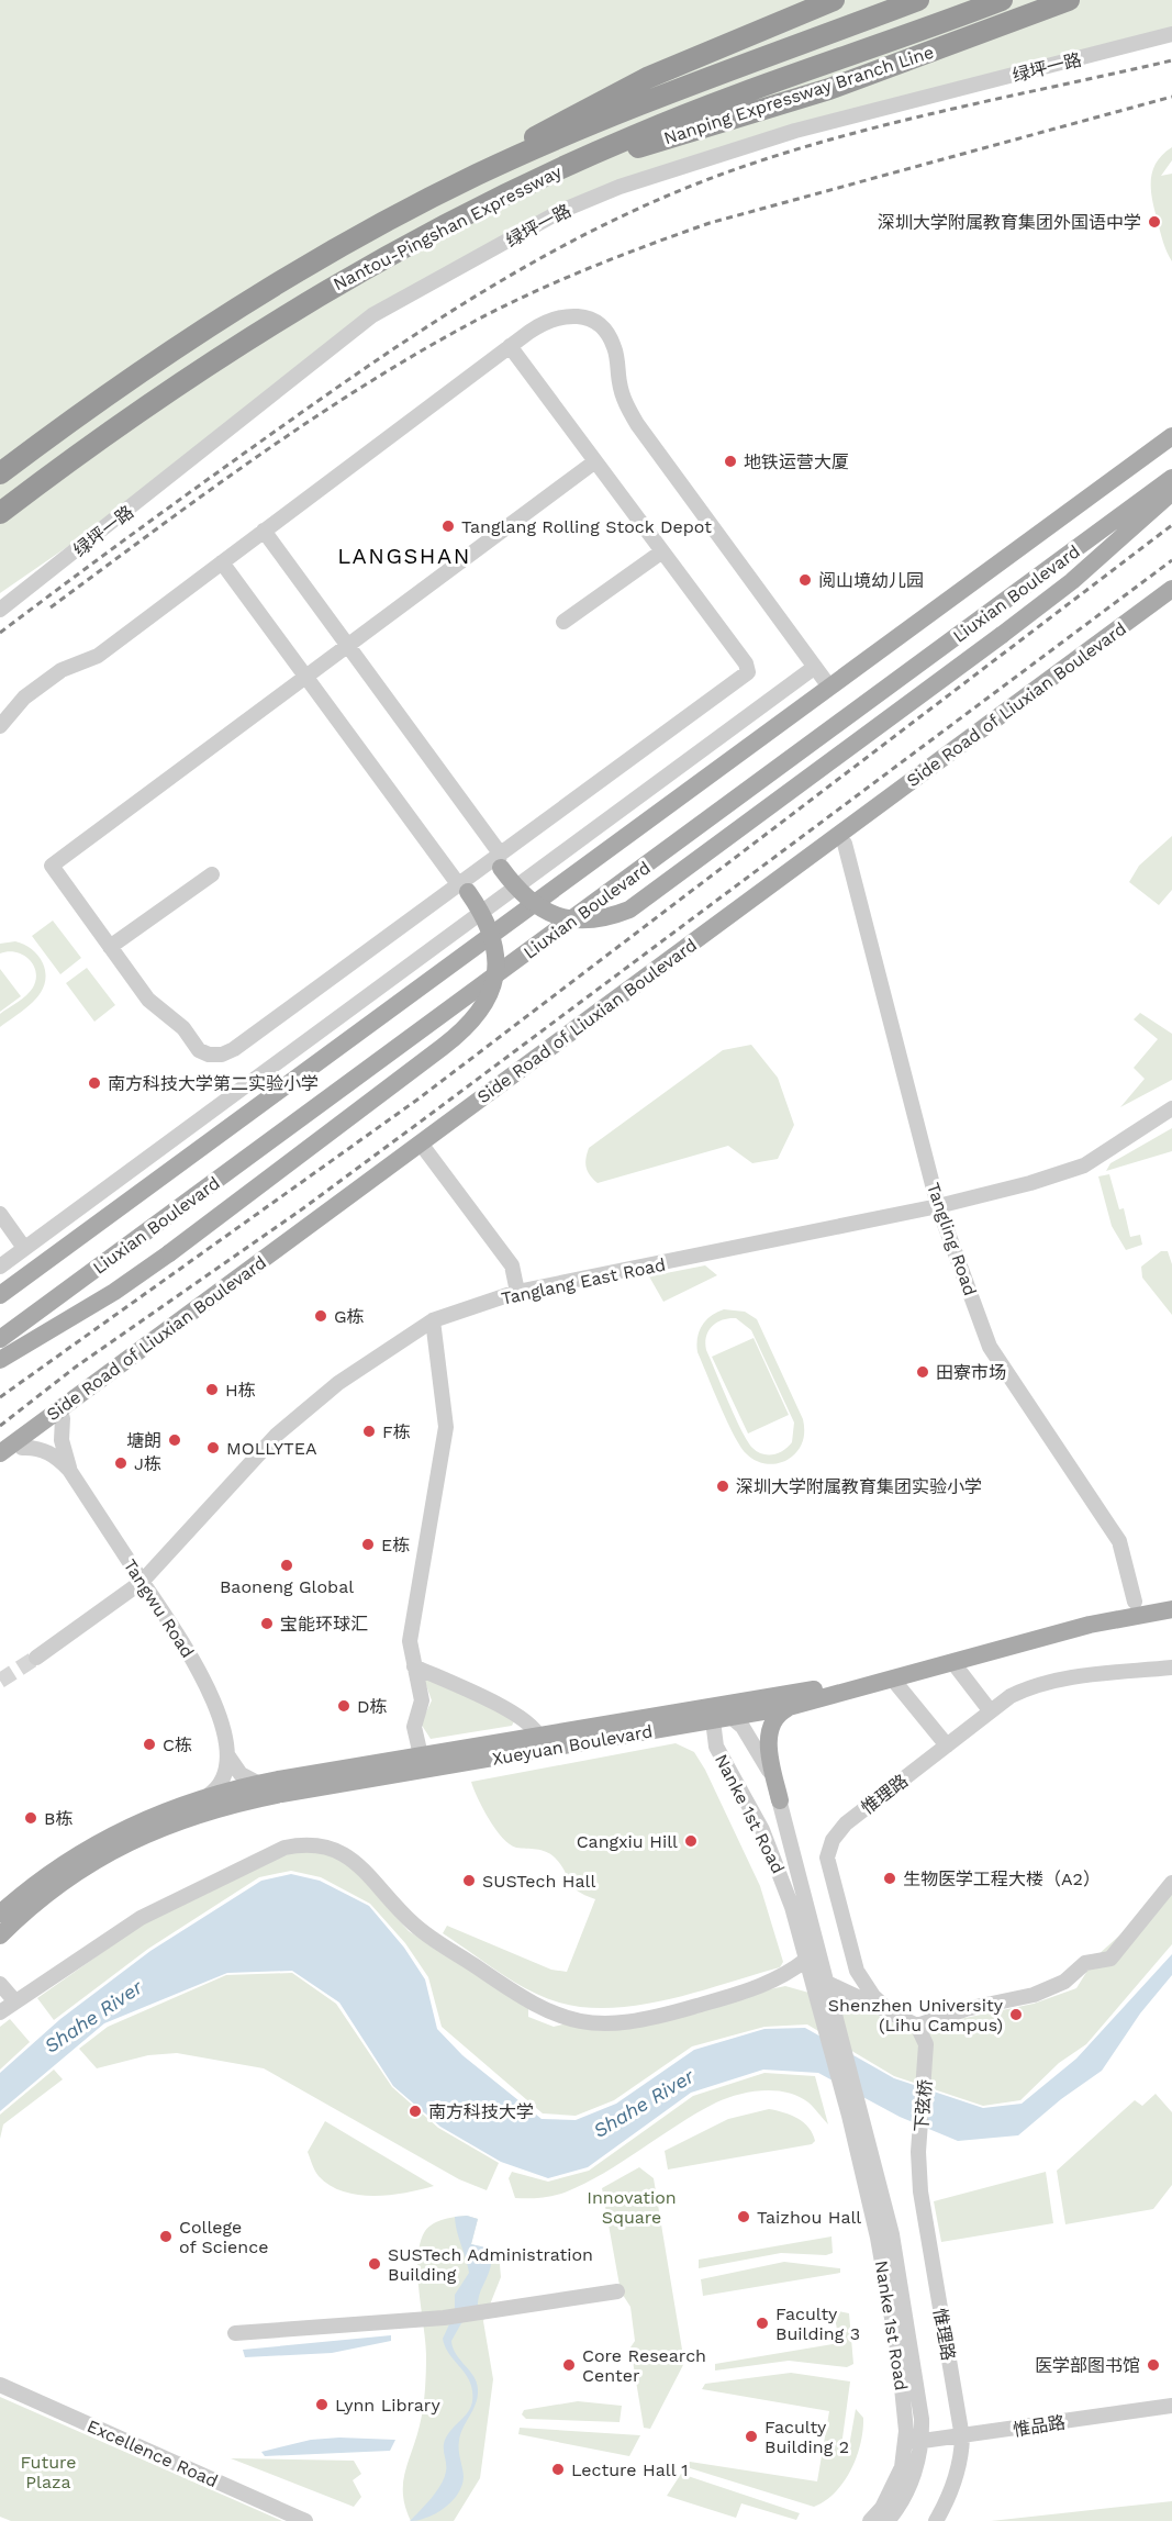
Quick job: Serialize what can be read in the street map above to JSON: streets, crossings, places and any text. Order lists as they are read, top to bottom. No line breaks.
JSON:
{"streets":{"highway":["Nanping Expressway Branch Line","Nantou-Pingshan Expressway"],"main road":["Liuxian Boulevard","Side Road of Liuxian Boulevard","Xueyuan Boulevard"],"street":["绿坪一路","Tangling Road","Tanglang East Road","Tangwu Road","惟理路","Nanke 1st Road","下弦桥","惟品路","Excellence Road"]},"crossings":[["Nanping Expressway Branch Line","Nantou-Pingshan Expressway"],["Tangling Road","Tanglang East Road"],["Tangling Road","Xueyuan Boulevard"],["Tanglang East Road","Tangwu Road"],["Tangwu Road","Xueyuan Boulevard"],["Xueyuan Boulevard","Nanke 1st Road"],["惟理路","下弦桥"],["惟理路","惟品路"],["Nanke 1st Road","惟品路"]],"districts":["LANGSHAN"],"water":["Shahe River"],"parks":["Innovation Square","Future Plaza"],"places":["深圳大学附属教育集团外国语中学","地铁运营大厦","Tanglang Rolling Stock Depot","阅山境幼儿园","南方科技大学第二实验小学","G栋","田寮市场","H栋","F栋","塘朗","MOLLYTEA","J栋","深圳大学附属教育集团实验小学","E栋","Baoneng Global","宝能环球汇","D栋","C栋","B栋","Cangxiu Hill","生物医学工程大楼（A2）","SUSTech Hall","Shenzhen University (Lihu Campus)","南方科技大学","Taizhou Hall","College of Science","SUSTech Administration Building","Faculty Building 3","Core Research Center","医学部图书馆","Lynn Library","Faculty Building 2","Lecture Hall 1"]}
